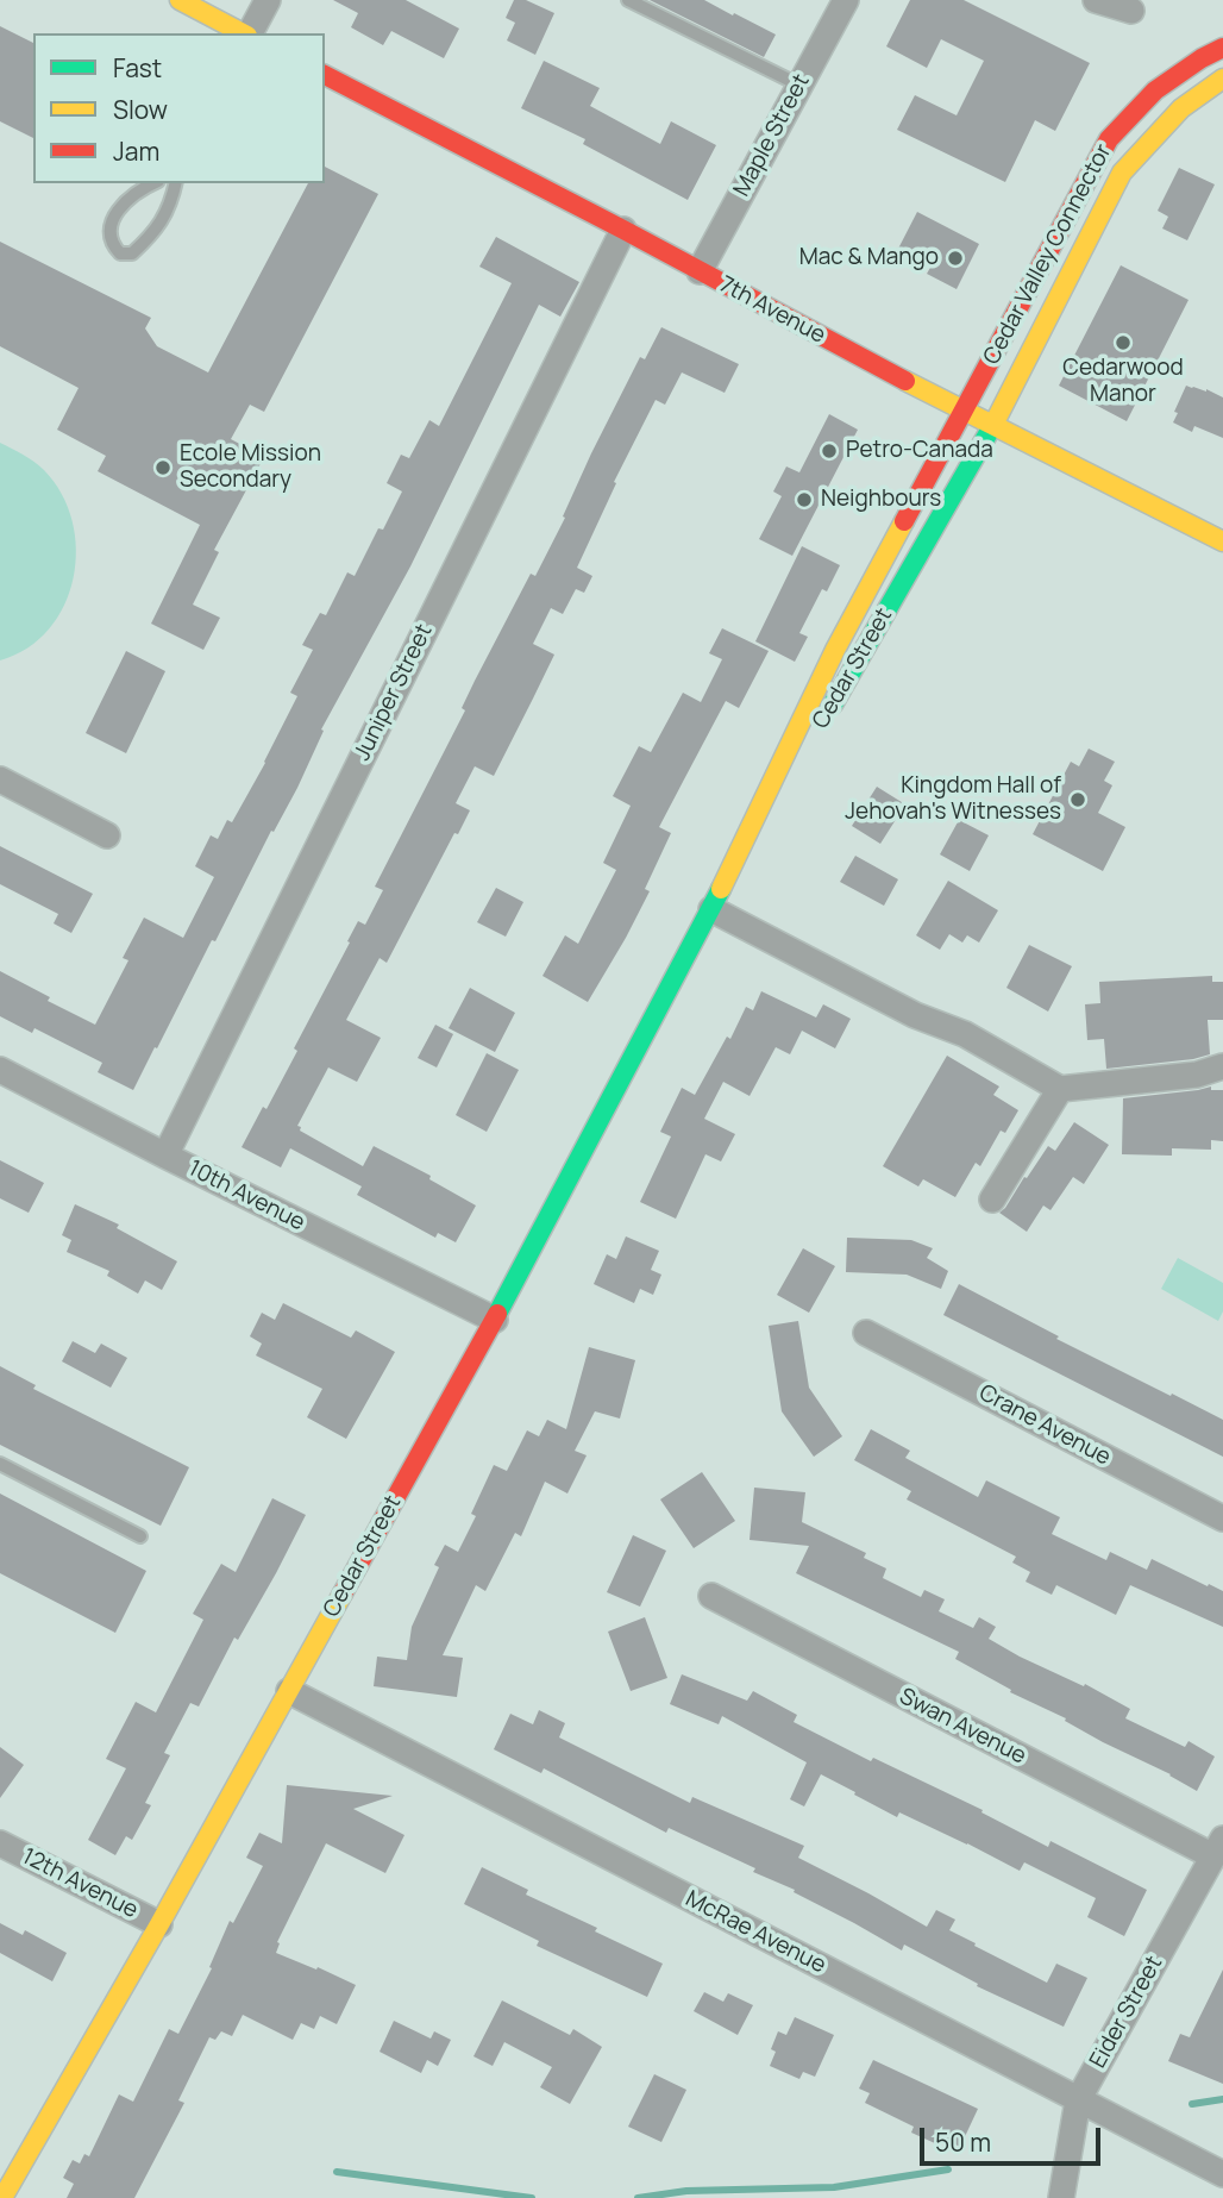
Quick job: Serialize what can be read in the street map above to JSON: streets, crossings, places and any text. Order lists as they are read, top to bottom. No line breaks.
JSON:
{"streets":{"main road":["Cedar Valley Connector","7th Avenue","Cedar Street"],"street":["Maple Street","Juniper Street","10th Avenue","Crane Avenue","Swan Avenue","12th Avenue","McRae Avenue","Eider Street"]},"crossings":[["Maple Street","7th Avenue"],["Cedar Valley Connector","7th Avenue"],["Cedar Valley Connector","Cedar Street"],["7th Avenue","Cedar Street"],["7th Avenue","Juniper Street"],["Cedar Street","10th Avenue"],["Cedar Street","12th Avenue"],["Cedar Street","McRae Avenue"],["Juniper Street","10th Avenue"],["Swan Avenue","Eider Street"],["McRae Avenue","Eider Street"]],"places":["Mac & Mango","Cedarwood Manor","Petro-Canada","Ecole Mission Secondary","Neighbours","Kingdom Hall of Jehovah's Witnesses"],"legend":["Fast","Slow","Jam"],"scale_bar":"50 m"}
